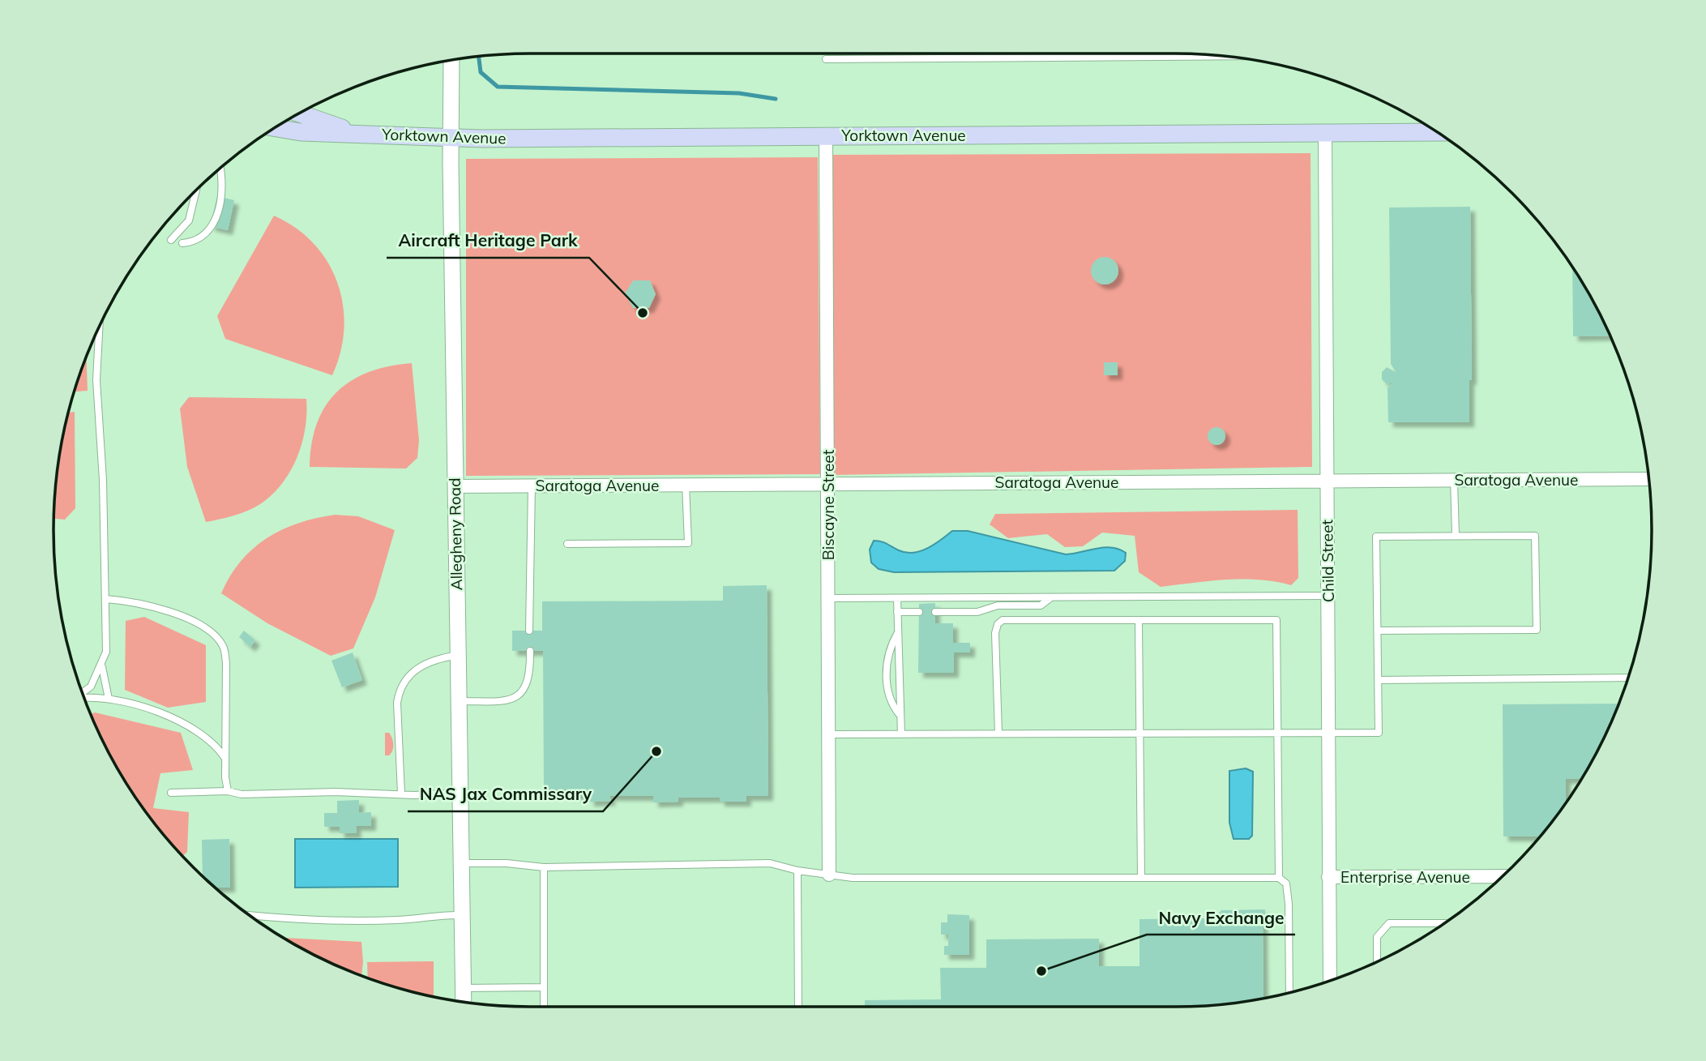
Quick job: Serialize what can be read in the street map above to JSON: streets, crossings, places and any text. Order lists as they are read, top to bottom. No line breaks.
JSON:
{"streets":{"main road":["Yorktown Avenue"],"street":["Saratoga Avenue","Biscayne Street","Allegheny Road","Child Street","Enterprise Avenue"]},"crossings":[["Yorktown Avenue","Biscayne Street"],["Yorktown Avenue","Allegheny Road"],["Yorktown Avenue","Child Street"],["Saratoga Avenue","Biscayne Street"],["Saratoga Avenue","Allegheny Road"],["Saratoga Avenue","Child Street"],["Child Street","Enterprise Avenue"]],"places":["Aircraft Heritage Park","NAS Jax Commissary","Navy Exchange"]}
